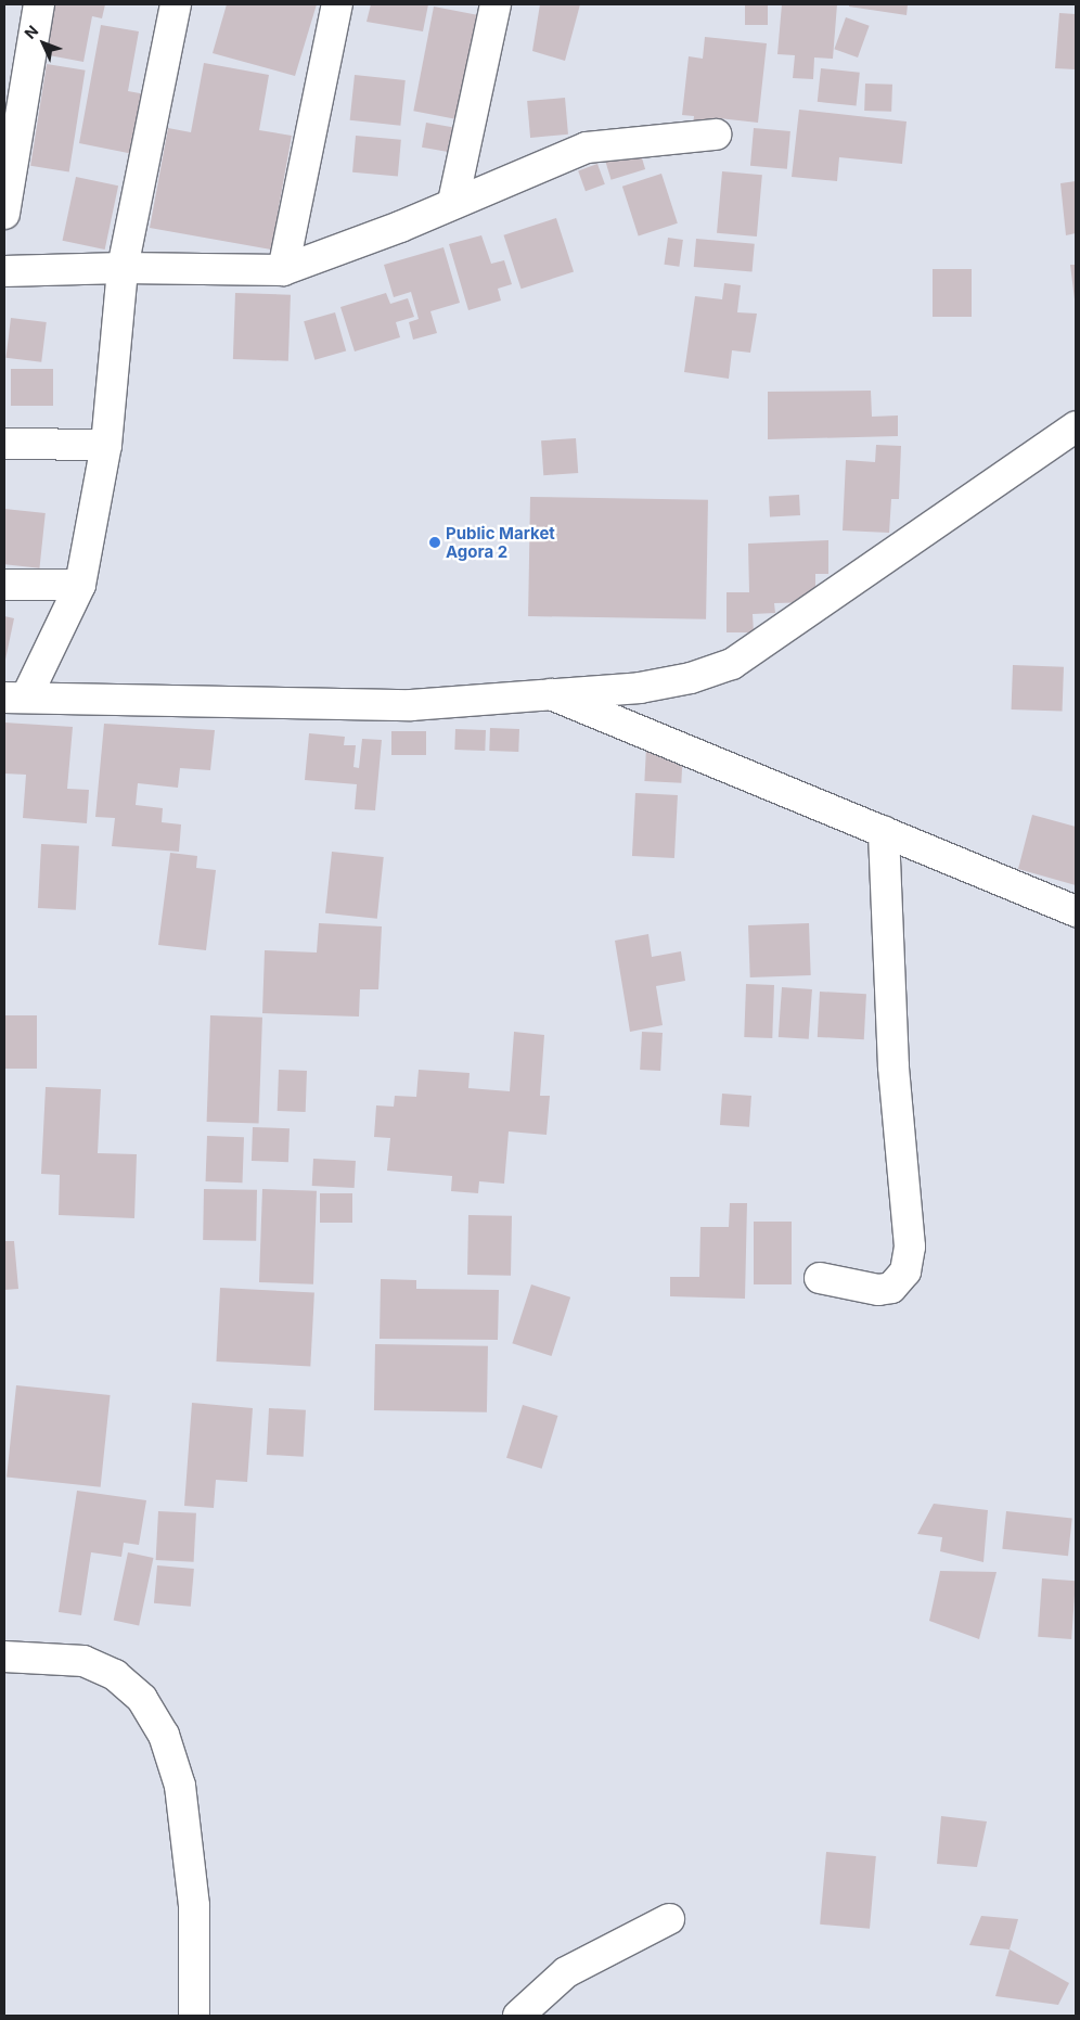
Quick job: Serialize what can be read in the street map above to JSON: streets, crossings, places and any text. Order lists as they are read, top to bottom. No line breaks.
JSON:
{"places":["Public Market Agora 2"],"north":"top left"}
